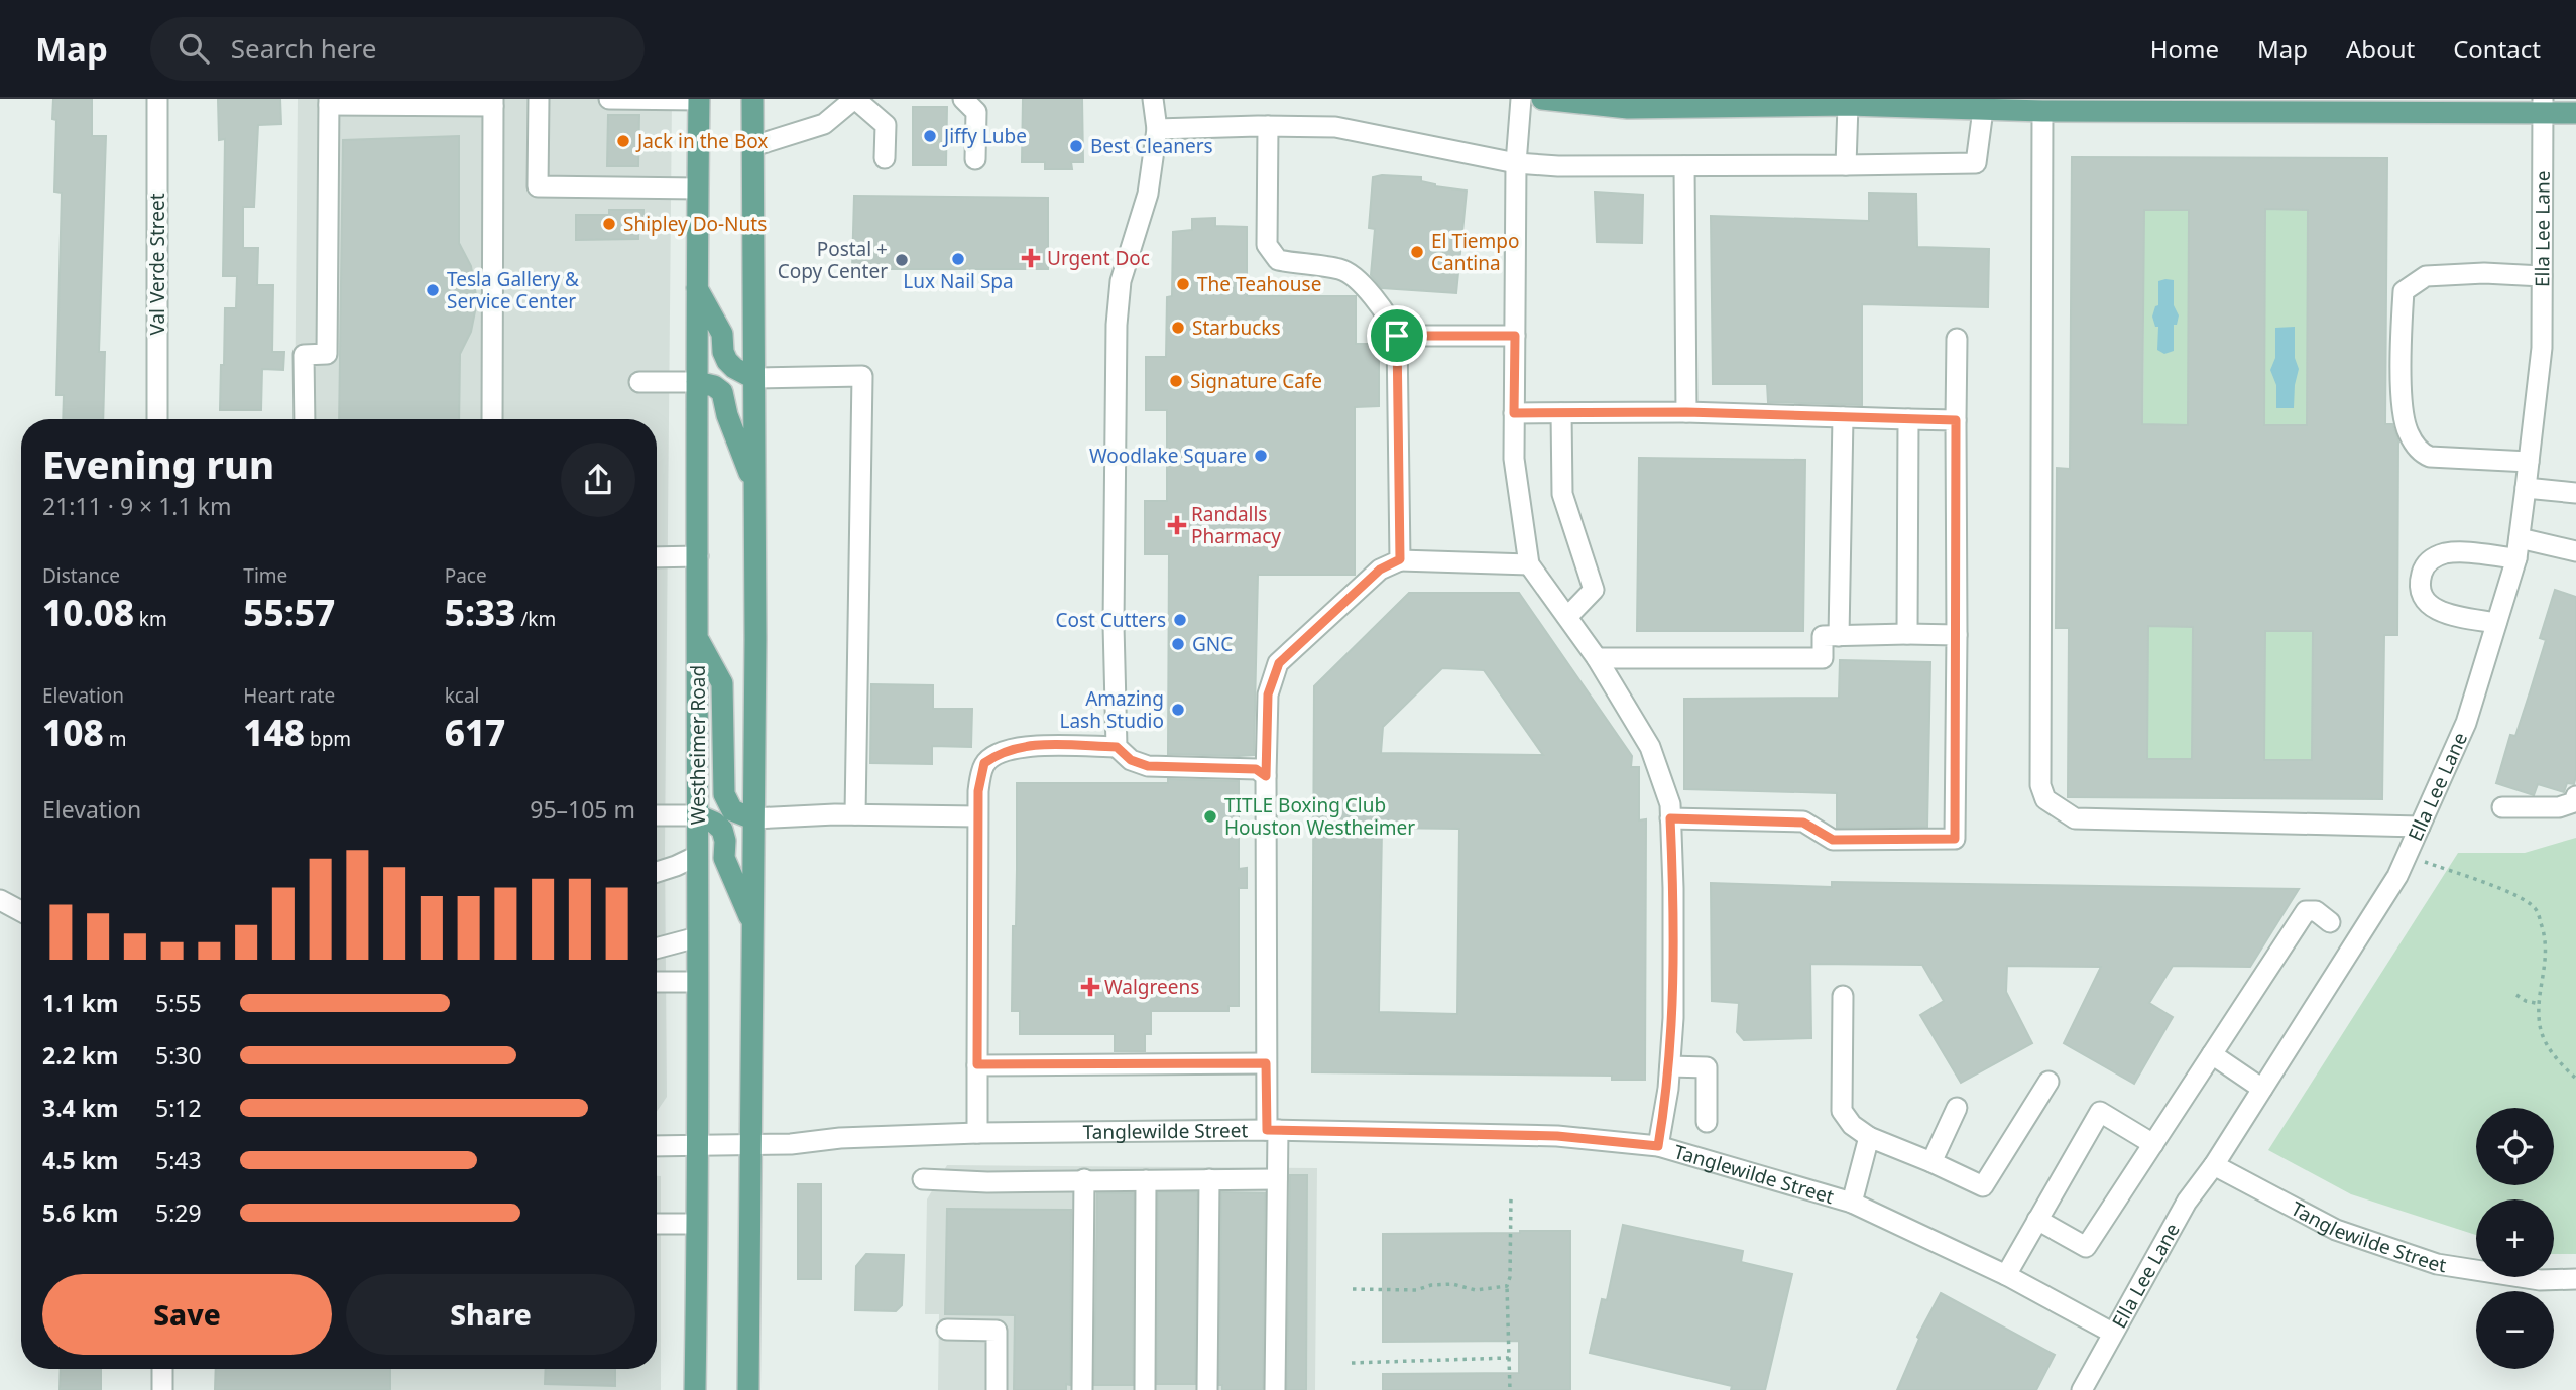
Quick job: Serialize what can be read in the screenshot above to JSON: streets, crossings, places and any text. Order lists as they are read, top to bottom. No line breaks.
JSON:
{"streets":{"main road":["Westheimer Road"],"street":["Ella Lee Lane","Val Verde Street","Tanglewilde Street"]},"crossings":[["Ella Lee Lane","Tanglewilde Street"],["Westheimer Road","Tanglewilde Street"]],"places":{"other":["Jiffy Lube","Jack in the Box","Best Cleaners","Shipley Do-Nuts","El Tiempo Cantina","Lux Nail Spa","Postal + Copy Center","The Teahouse","Tesla Gallery & Service Center","Starbucks","Signature Cafe","Woodlake Square","Cost Cutters","GNC","Amazing Lash Studio","TITLE Boxing Club Houston Westheimer"],"health":["Urgent Doc","Randalls Pharmacy","Walgreens"]},"page":{"header":"Map","search":"Search here","nav":["Home","Map","About","Contact"],"heading":["Evening run","21:11 · 9 × 1.1 km"],"stats":[["Distance","10.08 km"],["Time","55:57"],["Pace","5:33 /km"],["Elevation","108 m"],["Heart rate","148 bpm"],["kcal","617"]],"chart":["Elevation","95–105 m"],"list":[{"name":"1.1 km","note":"5:55"},{"name":"2.2 km","note":"5:30"},{"name":"3.4 km","note":"5:12"},{"name":"4.5 km","note":"5:43"},{"name":"5.6 km","note":"5:29"}],"map_buttons":["+","−"],"buttons":["Save","Share"]}}
